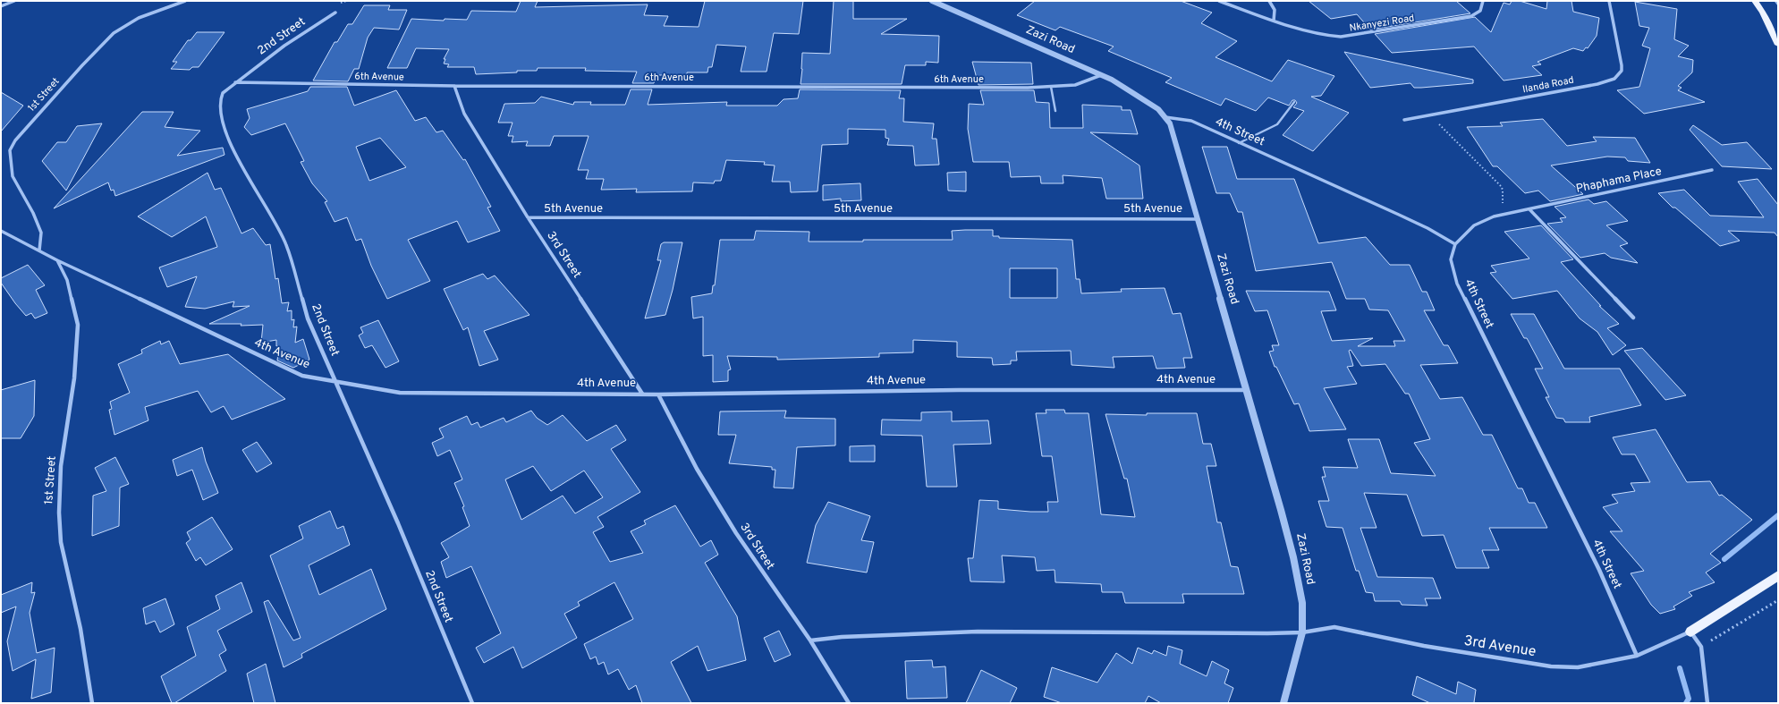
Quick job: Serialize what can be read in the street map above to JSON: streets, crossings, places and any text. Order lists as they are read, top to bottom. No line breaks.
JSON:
{"streets":{"street":["Nkanyezi Road","2nd Street","Zazi Road","6th Avenue","Ilanda Road","1st Street","4th Street","Phaphama Place","5th Avenue","3rd Street","4th Avenue","3rd Avenue"]},"crossings":[["2nd Street","6th Avenue"],["2nd Street","4th Avenue"],["Zazi Road","6th Avenue"],["Zazi Road","4th Street"],["Zazi Road","5th Avenue"],["Zazi Road","4th Avenue"],["Zazi Road","3rd Avenue"],["6th Avenue","3rd Street"],["1st Street","4th Avenue"],["4th Street","Phaphama Place"],["4th Street","3rd Avenue"],["5th Avenue","3rd Street"],["3rd Street","4th Avenue"],["3rd Street","3rd Avenue"]]}
